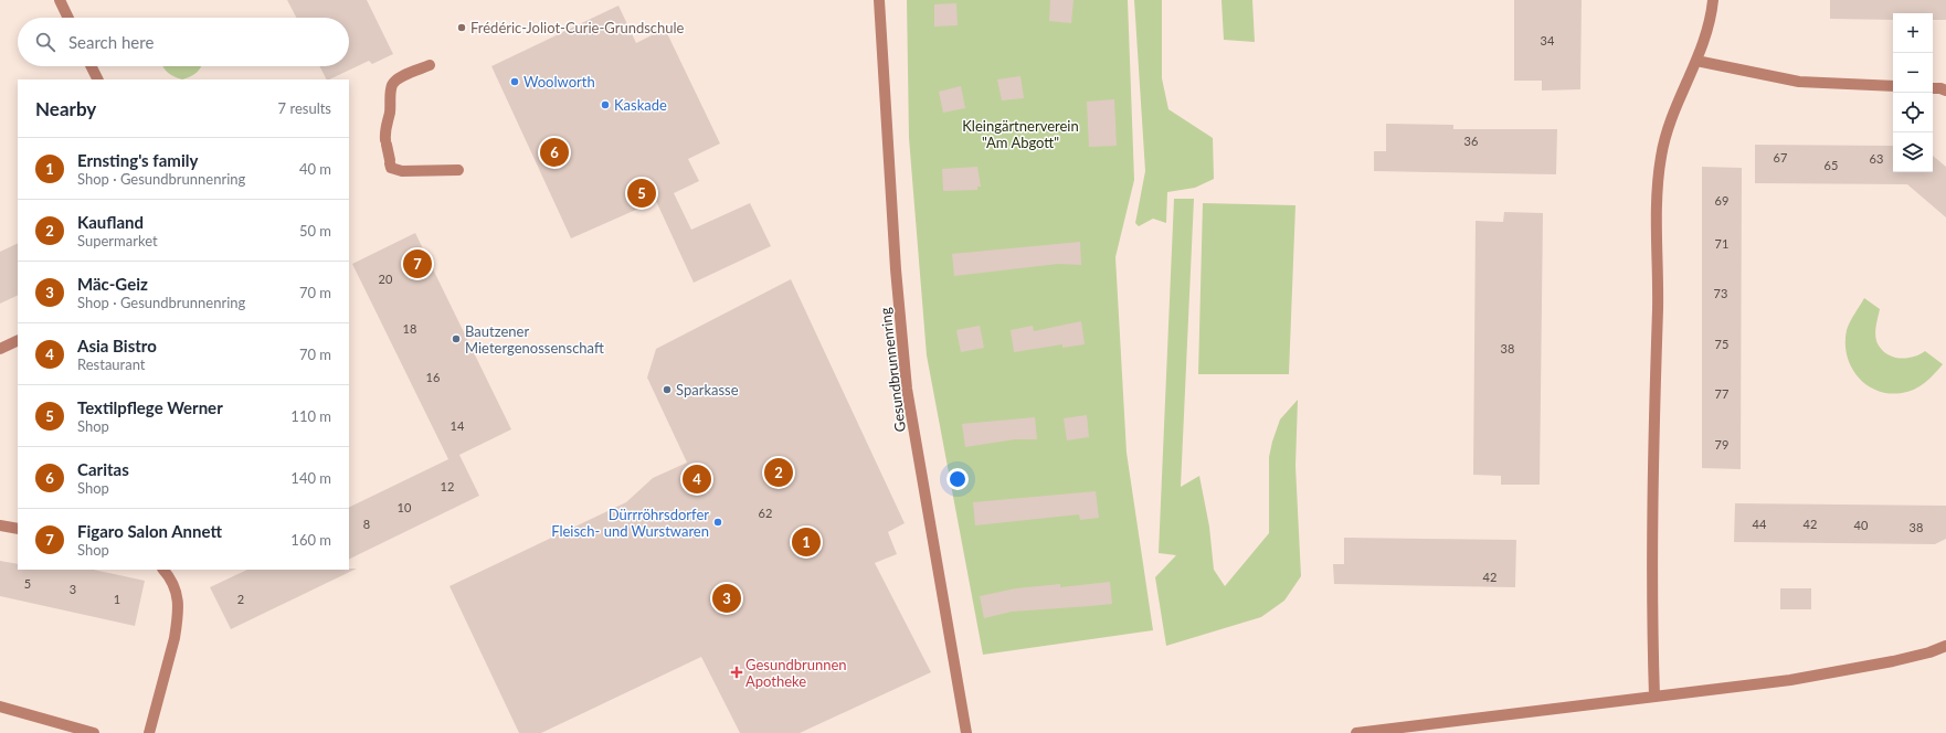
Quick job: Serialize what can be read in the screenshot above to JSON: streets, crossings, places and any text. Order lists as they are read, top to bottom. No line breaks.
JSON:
{"streets":{"street":["Gesundbrunnenring"]},"parks":["Kleingärtnerverein \"Am Abgott\""],"places":{"other":["Frédéric-Joliot-Curie-Grundschule","Woolworth","Kaskade","Bautzener Mietergenossenschaft","Sparkasse","Dürrröhrsdorfer Fleisch- und Wurstwaren"],"health":["Gesundbrunnen Apotheke"]},"house_numbers":["34","36","67","63","65","69","71","20","73","18","75","38","16","77","14","79","12","10","62","8","44","42","40","38","42","5","3","1","2"],"page":{"map_buttons":["+","−"],"search":"Search here","heading":["Nearby","7 results"],"pins":["6","5","7","2","4","1","3"],"list":[{"mark":"1","name":"Ernsting's family","note":"Shop · Gesundbrunnenring","value":"40 m"},{"mark":"2","name":"Kaufland","note":"Supermarket","value":"50 m"},{"mark":"3","name":"Mäc-Geiz","note":"Shop · Gesundbrunnenring","value":"70 m"},{"mark":"4","name":"Asia Bistro","note":"Restaurant","value":"70 m"},{"mark":"5","name":"Textilpflege Werner","note":"Shop","value":"110 m"},{"mark":"6","name":"Caritas","note":"Shop","value":"140 m"},{"mark":"7","name":"Figaro Salon Annett","note":"Shop","value":"160 m"}]}}
